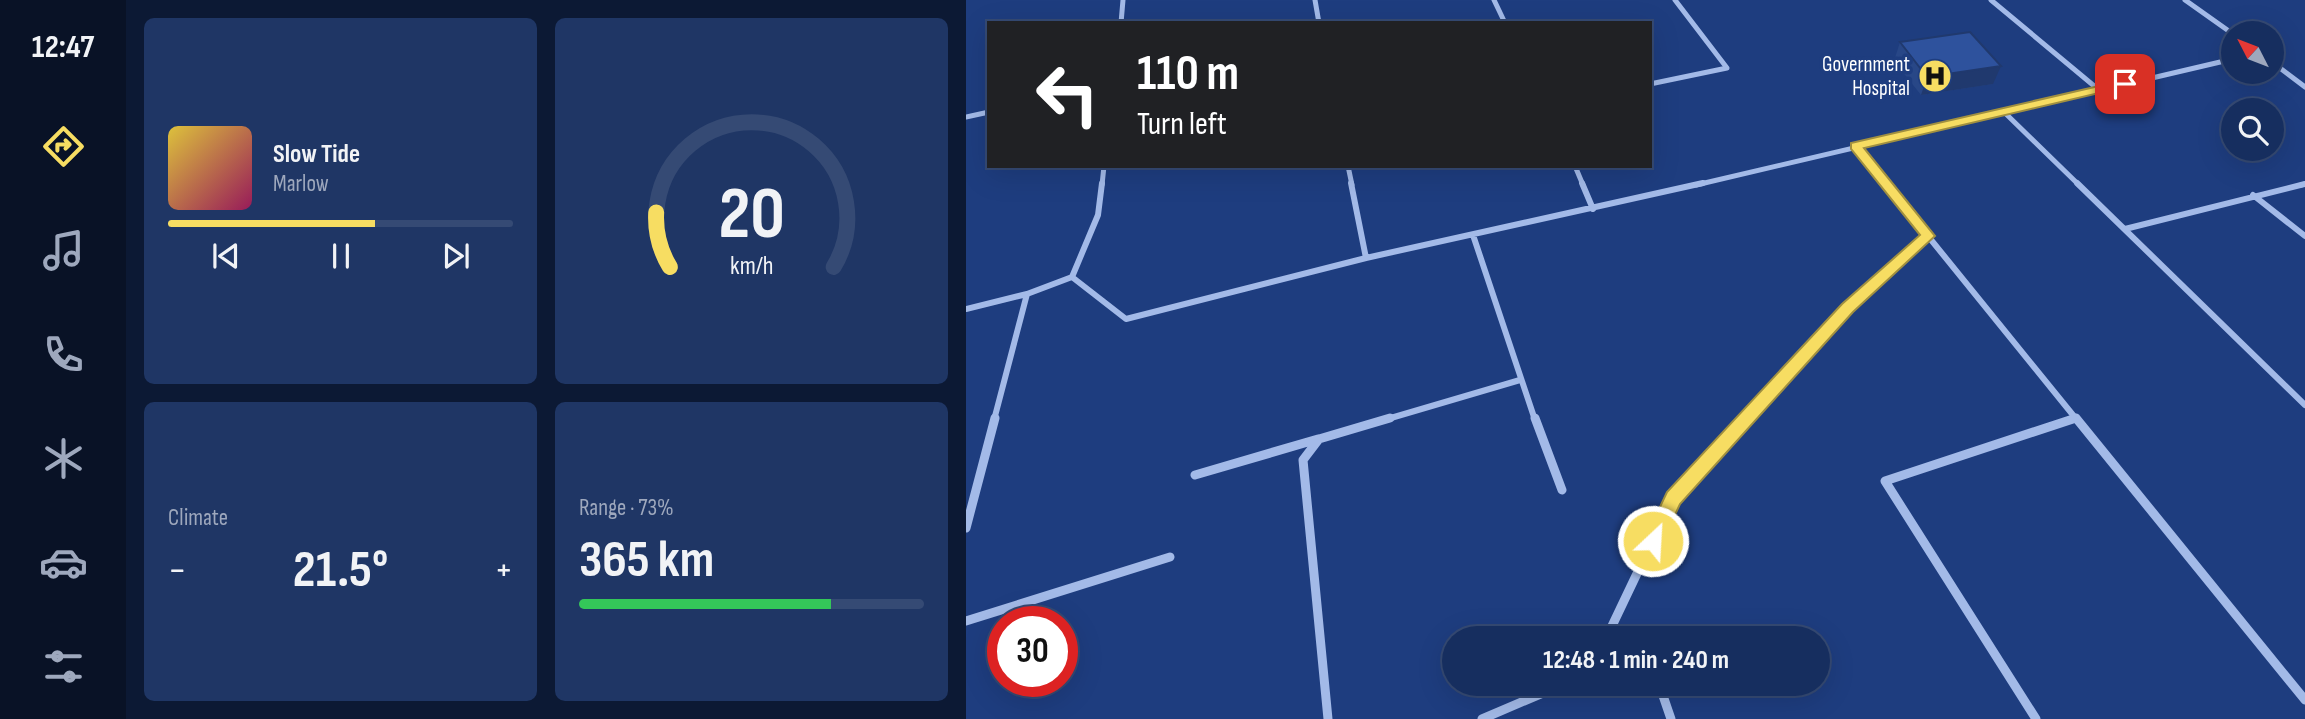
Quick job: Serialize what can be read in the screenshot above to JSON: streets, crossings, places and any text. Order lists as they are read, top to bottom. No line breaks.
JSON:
{"places":{"hospital":["Government Hospital"]},"north":"top left","page":{"tabs":"12:47","turn":["110 m","Turn left"],"song":["Slow Tide","Marlow"],"tile":["Climate",["Range · 73%","365 km"]],"heat":["−","21.5°","+"],"limit":"30","trip":"12:48 · 1 min · 240 m","gauge":["20","km/h"]}}
